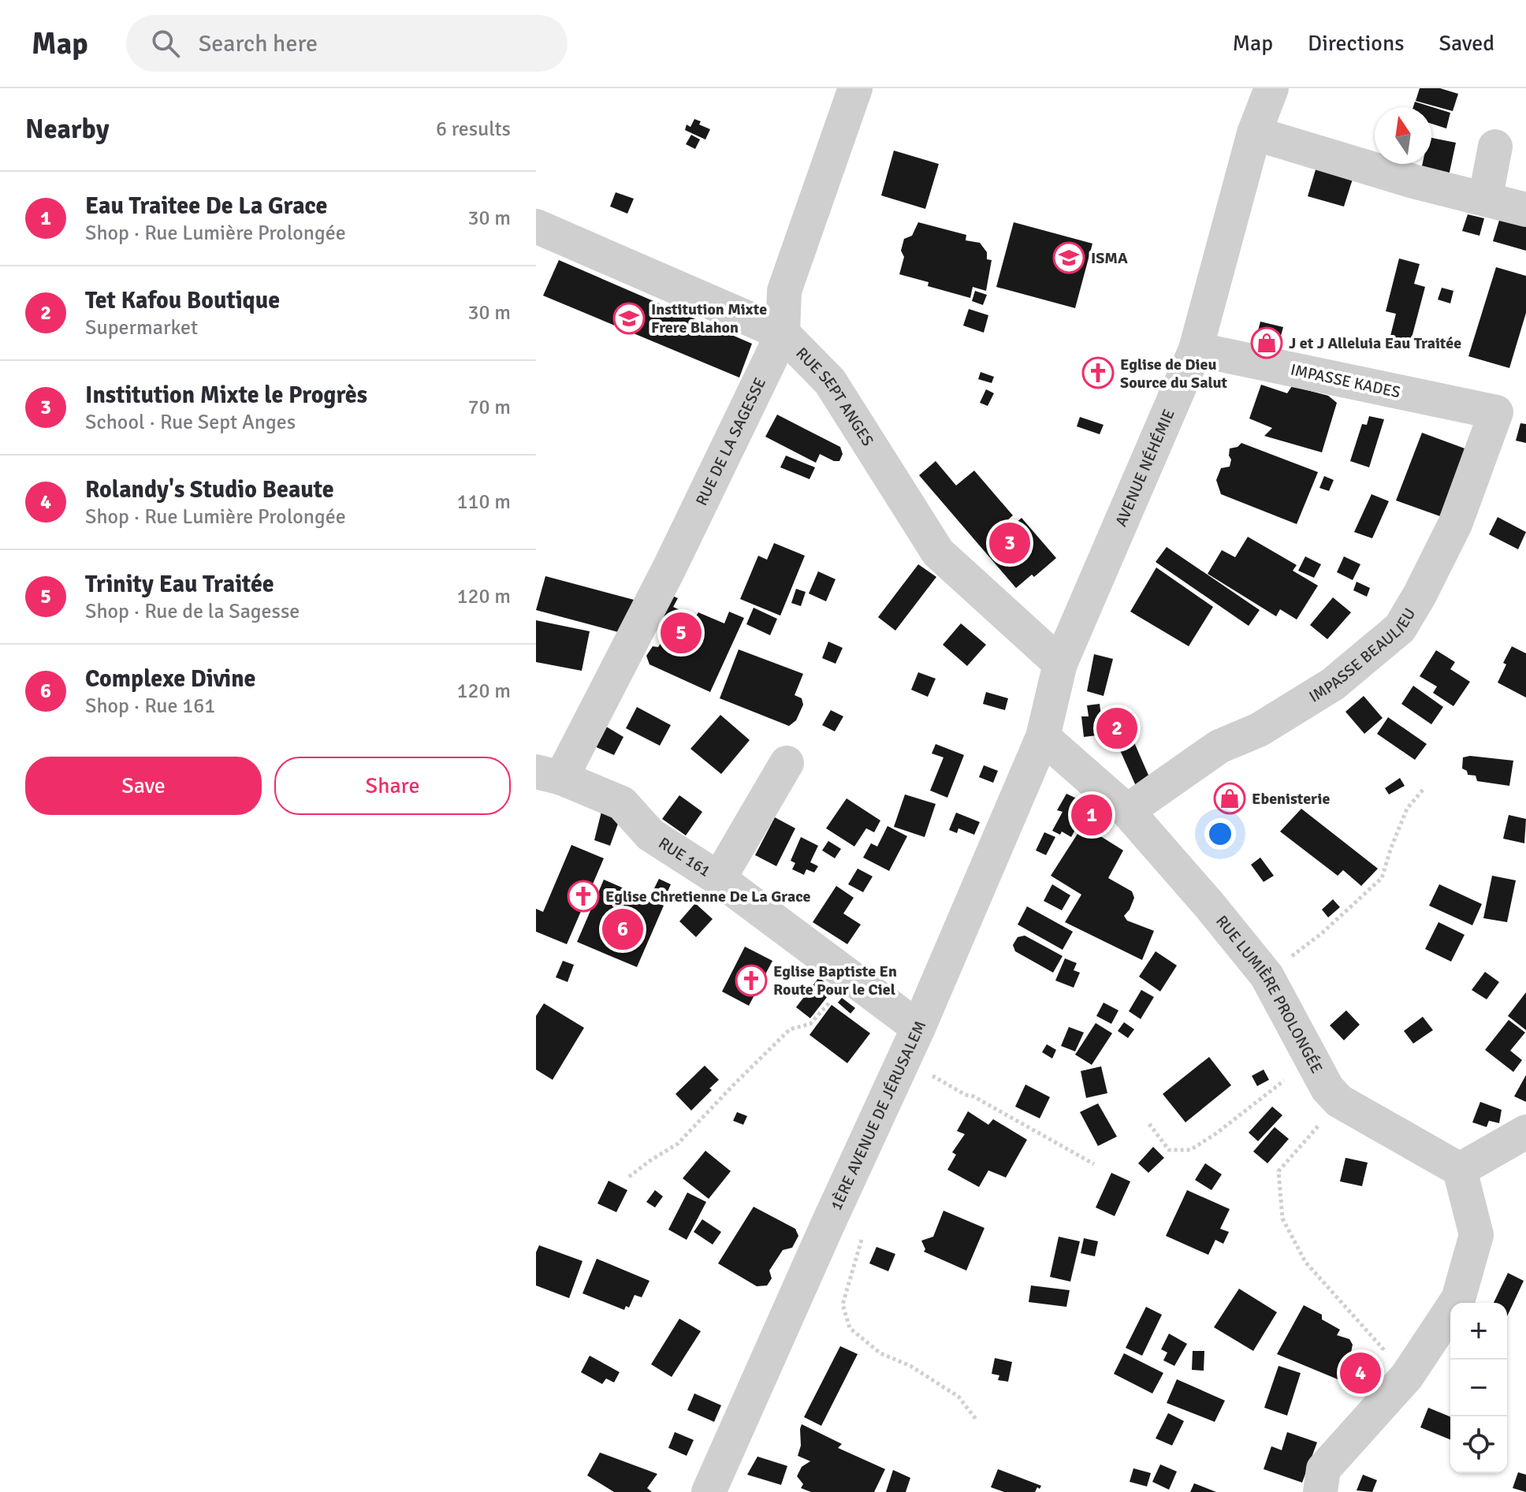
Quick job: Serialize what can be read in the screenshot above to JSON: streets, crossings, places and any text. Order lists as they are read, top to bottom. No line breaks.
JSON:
{"streets":{"street":["IMPASSE KADES","RUE SEPT ANGES","RUE DE LA SAGESSE","AVENUE NÉHÉMIE","IMPASSE BEAULIEU","RUE 161","RUE LUMIÈRE PROLONGÉE","1ÈRE AVENUE DE JÉRUSALEM"]},"crossings":[["IMPASSE KADES","AVENUE NÉHÉMIE"],["IMPASSE KADES","IMPASSE BEAULIEU"],["RUE SEPT ANGES","RUE DE LA SAGESSE"],["RUE SEPT ANGES","AVENUE NÉHÉMIE"],["RUE DE LA SAGESSE","RUE 161"],["AVENUE NÉHÉMIE","RUE LUMIÈRE PROLONGÉE"],["AVENUE NÉHÉMIE","1ÈRE AVENUE DE JÉRUSALEM"],["IMPASSE BEAULIEU","RUE LUMIÈRE PROLONGÉE"],["RUE 161","1ÈRE AVENUE DE JÉRUSALEM"],["RUE LUMIÈRE PROLONGÉE","1ÈRE AVENUE DE JÉRUSALEM"]],"places":{"school or university":["ISMA","Institution Mixte Frere Blahon"],"shop":["J et J Alleluia Eau Traitée","Ebenisterie"],"church":["Eglise de Dieu Source du Salut","Eglise Chretienne De La Grace","Eglise Baptiste En Route Pour le Ciel"]},"north":"top","page":{"header":"Map","search":"Search here","nav":["Map","Directions","Saved"],"heading":["Nearby","6 results"],"list":[{"mark":"1","name":"Eau Traitee De La Grace","note":"Shop · Rue Lumière Prolongée","value":"30 m"},{"mark":"2","name":"Tet Kafou Boutique","note":"Supermarket","value":"30 m"},{"mark":"3","name":"Institution Mixte le Progrès","note":"School · Rue Sept Anges","value":"70 m"},{"mark":"4","name":"Rolandy's Studio Beaute","note":"Shop · Rue Lumière Prolongée","value":"110 m"},{"mark":"5","name":"Trinity Eau Traitée","note":"Shop · Rue de la Sagesse","value":"120 m"},{"mark":"6","name":"Complexe Divine","note":"Shop · Rue 161","value":"120 m"}],"pins":["3","5","2","1","6","4"],"buttons":["Save","Share"],"map_buttons":["+","−"]}}
